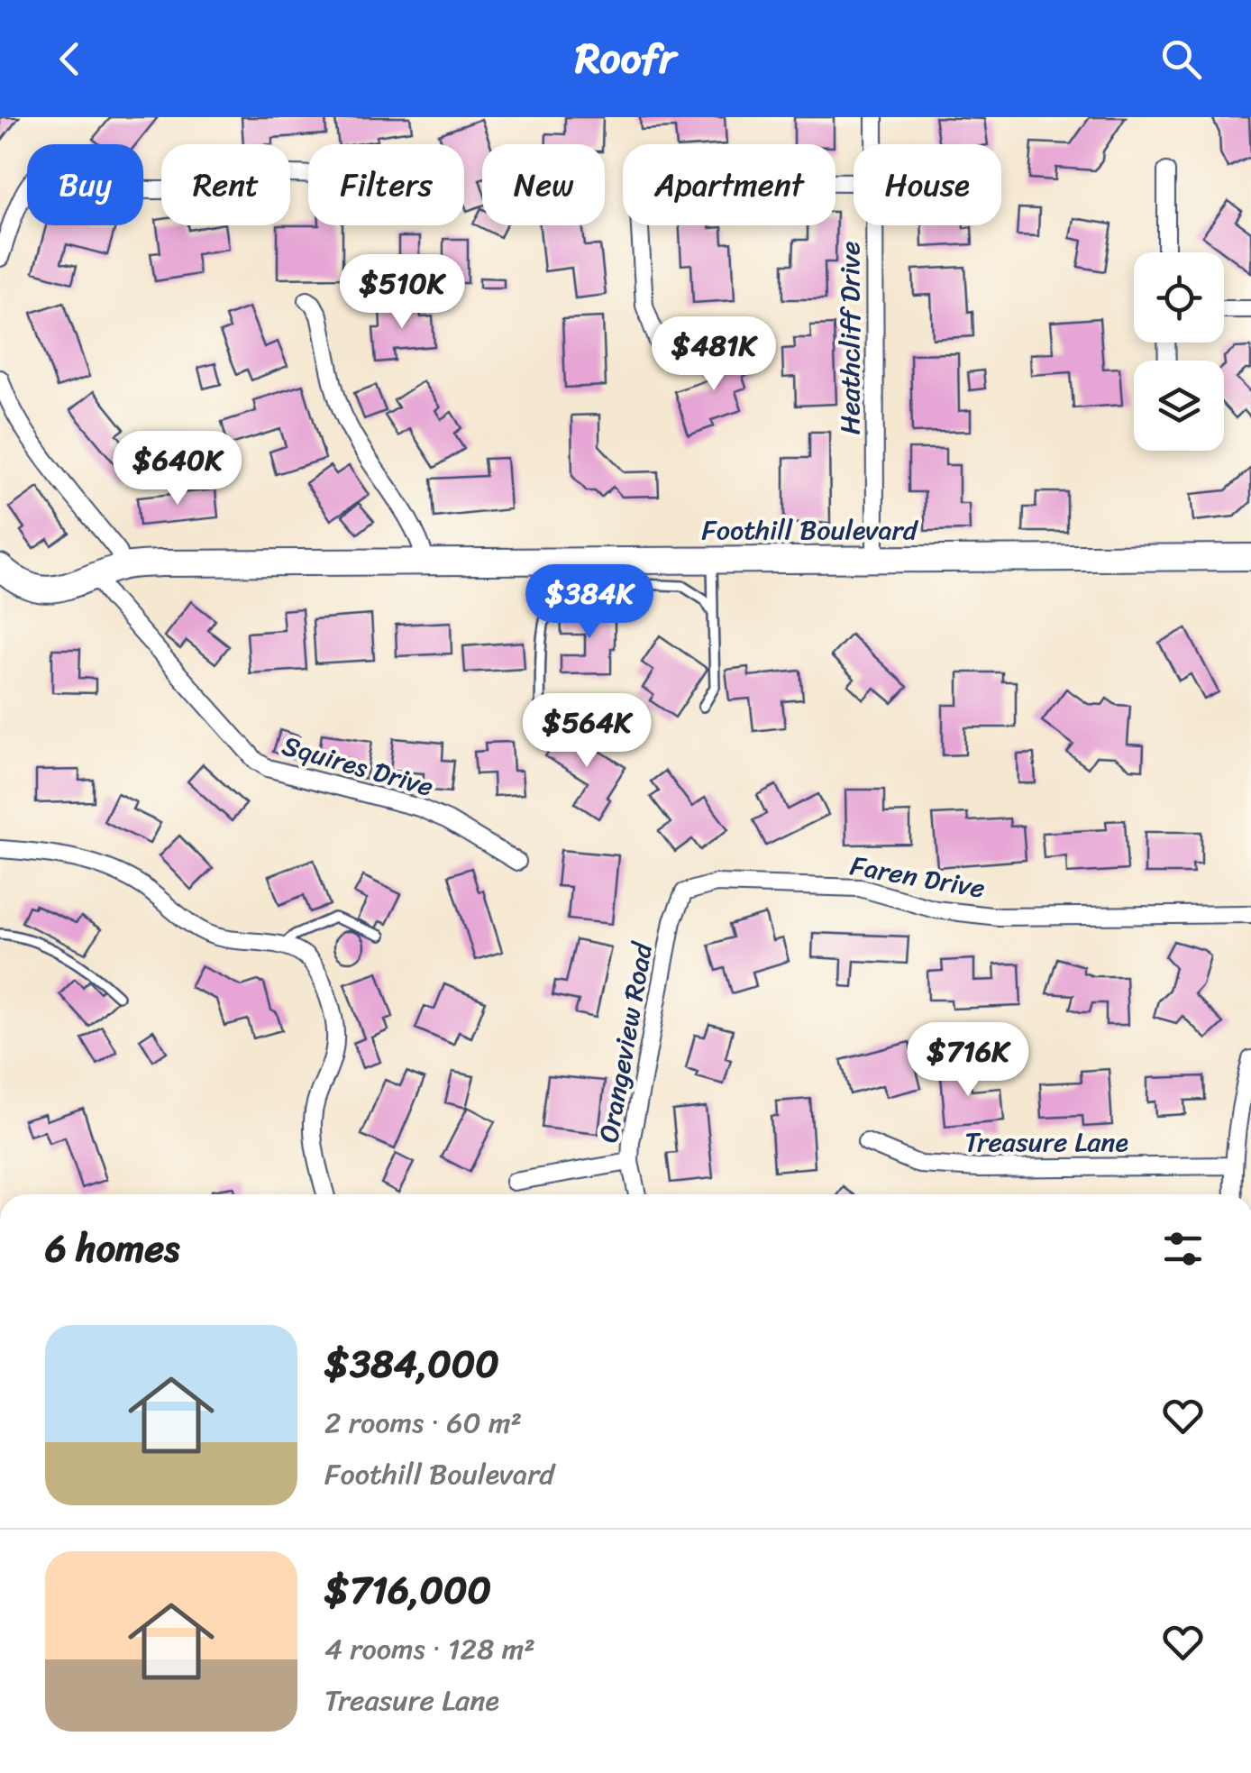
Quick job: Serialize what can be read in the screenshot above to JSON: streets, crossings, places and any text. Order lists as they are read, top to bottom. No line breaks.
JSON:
{"streets":{"street":["Heathcliff Drive","Foothill Boulevard","Squires Drive","Faren Drive","Orangeview Road","Treasure Lane"]},"crossings":[["Heathcliff Drive","Foothill Boulevard"],["Foothill Boulevard","Squires Drive"],["Faren Drive","Orangeview Road"]],"page":{"header":"Roofr","chip":["Buy","Rent","Filters","New","Apartment","House"],"price":["$510K","$481K","$640K","$384K","$564K","$716K"],"heading":"6 homes","list":[{"name":"$384,000","note":"2 rooms · 60 m² · Foothill Boulevard"},{"name":"$716,000","note":"4 rooms · 128 m² · Treasure Lane"}]}}
